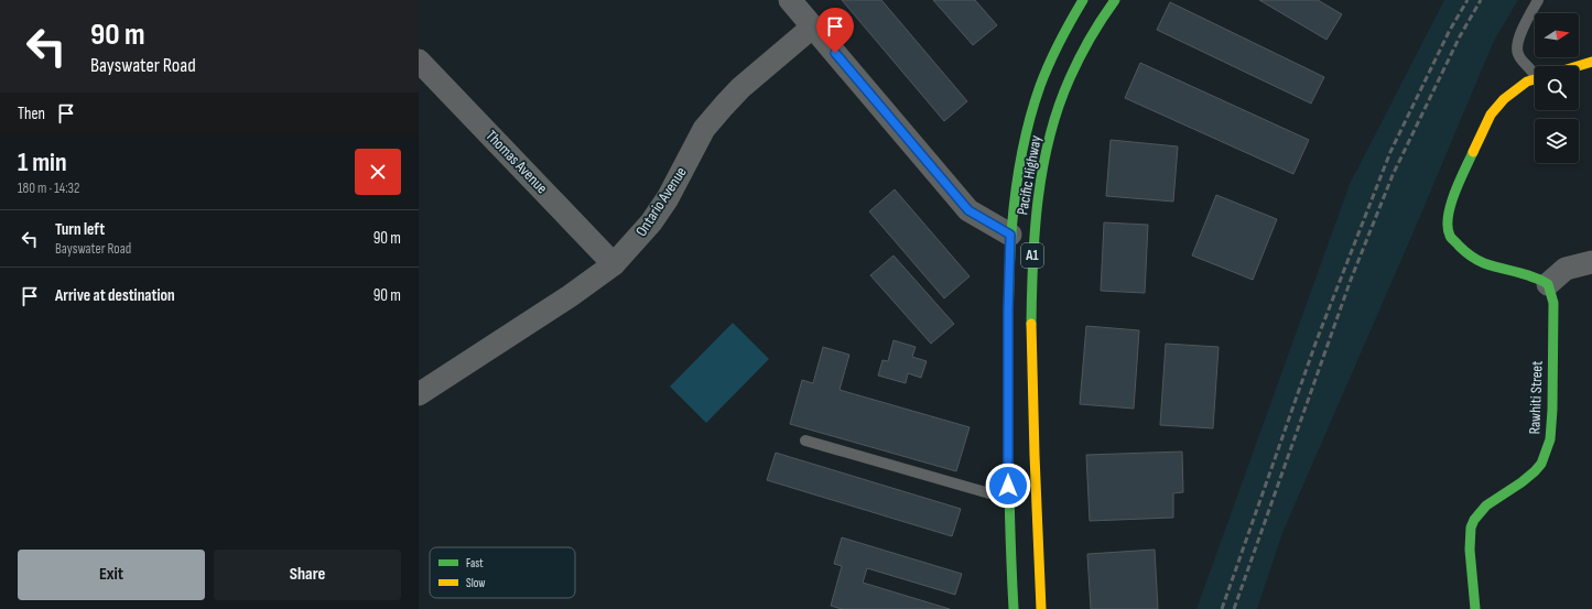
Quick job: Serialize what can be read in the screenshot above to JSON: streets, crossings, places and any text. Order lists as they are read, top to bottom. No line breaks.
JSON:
{"streets":{"main road":["Pacific Highway","A1","Rawhiti Street"],"street":["Thomas Avenue","Ontario Avenue"]},"crossings":[["Thomas Avenue","Ontario Avenue"]],"legend":["Fast","Slow"],"north":"right","page":{"turn":["90 m","Bayswater Road"],"then":"Then","heading":["1 min","180 m · 14:32"],"list":[{"name":"Turn left","note":"Bayswater Road","value":"90 m"},{"name":"Arrive at destination","value":"90 m"}],"buttons":["Exit","Share"]}}
